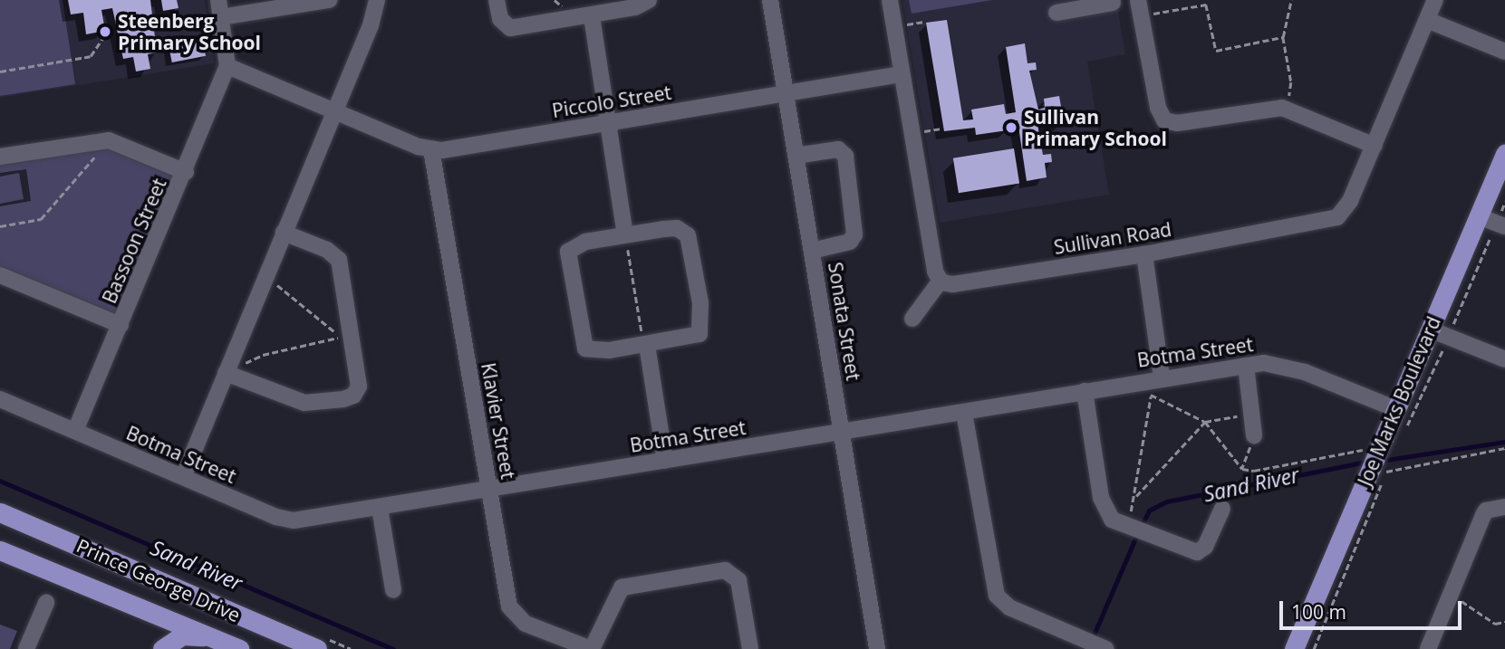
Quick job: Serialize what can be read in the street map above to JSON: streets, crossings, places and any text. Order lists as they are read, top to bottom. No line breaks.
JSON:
{"streets":{"main road":["Joe Marks Boulevard","Prince George Drive"],"street":["Piccolo Street","Sullivan Road","Bassoon Street","Sonata Street","Botma Street","Klavier Street"]},"crossings":[["Piccolo Street","Sonata Street"],["Piccolo Street","Klavier Street"],["Bassoon Street","Botma Street"],["Sonata Street","Botma Street"],["Botma Street","Joe Marks Boulevard"],["Botma Street","Klavier Street"]],"water":["Sand River"],"places":["Steenberg Primary School","Sullivan Primary School"],"scale_bar":"100 m"}
